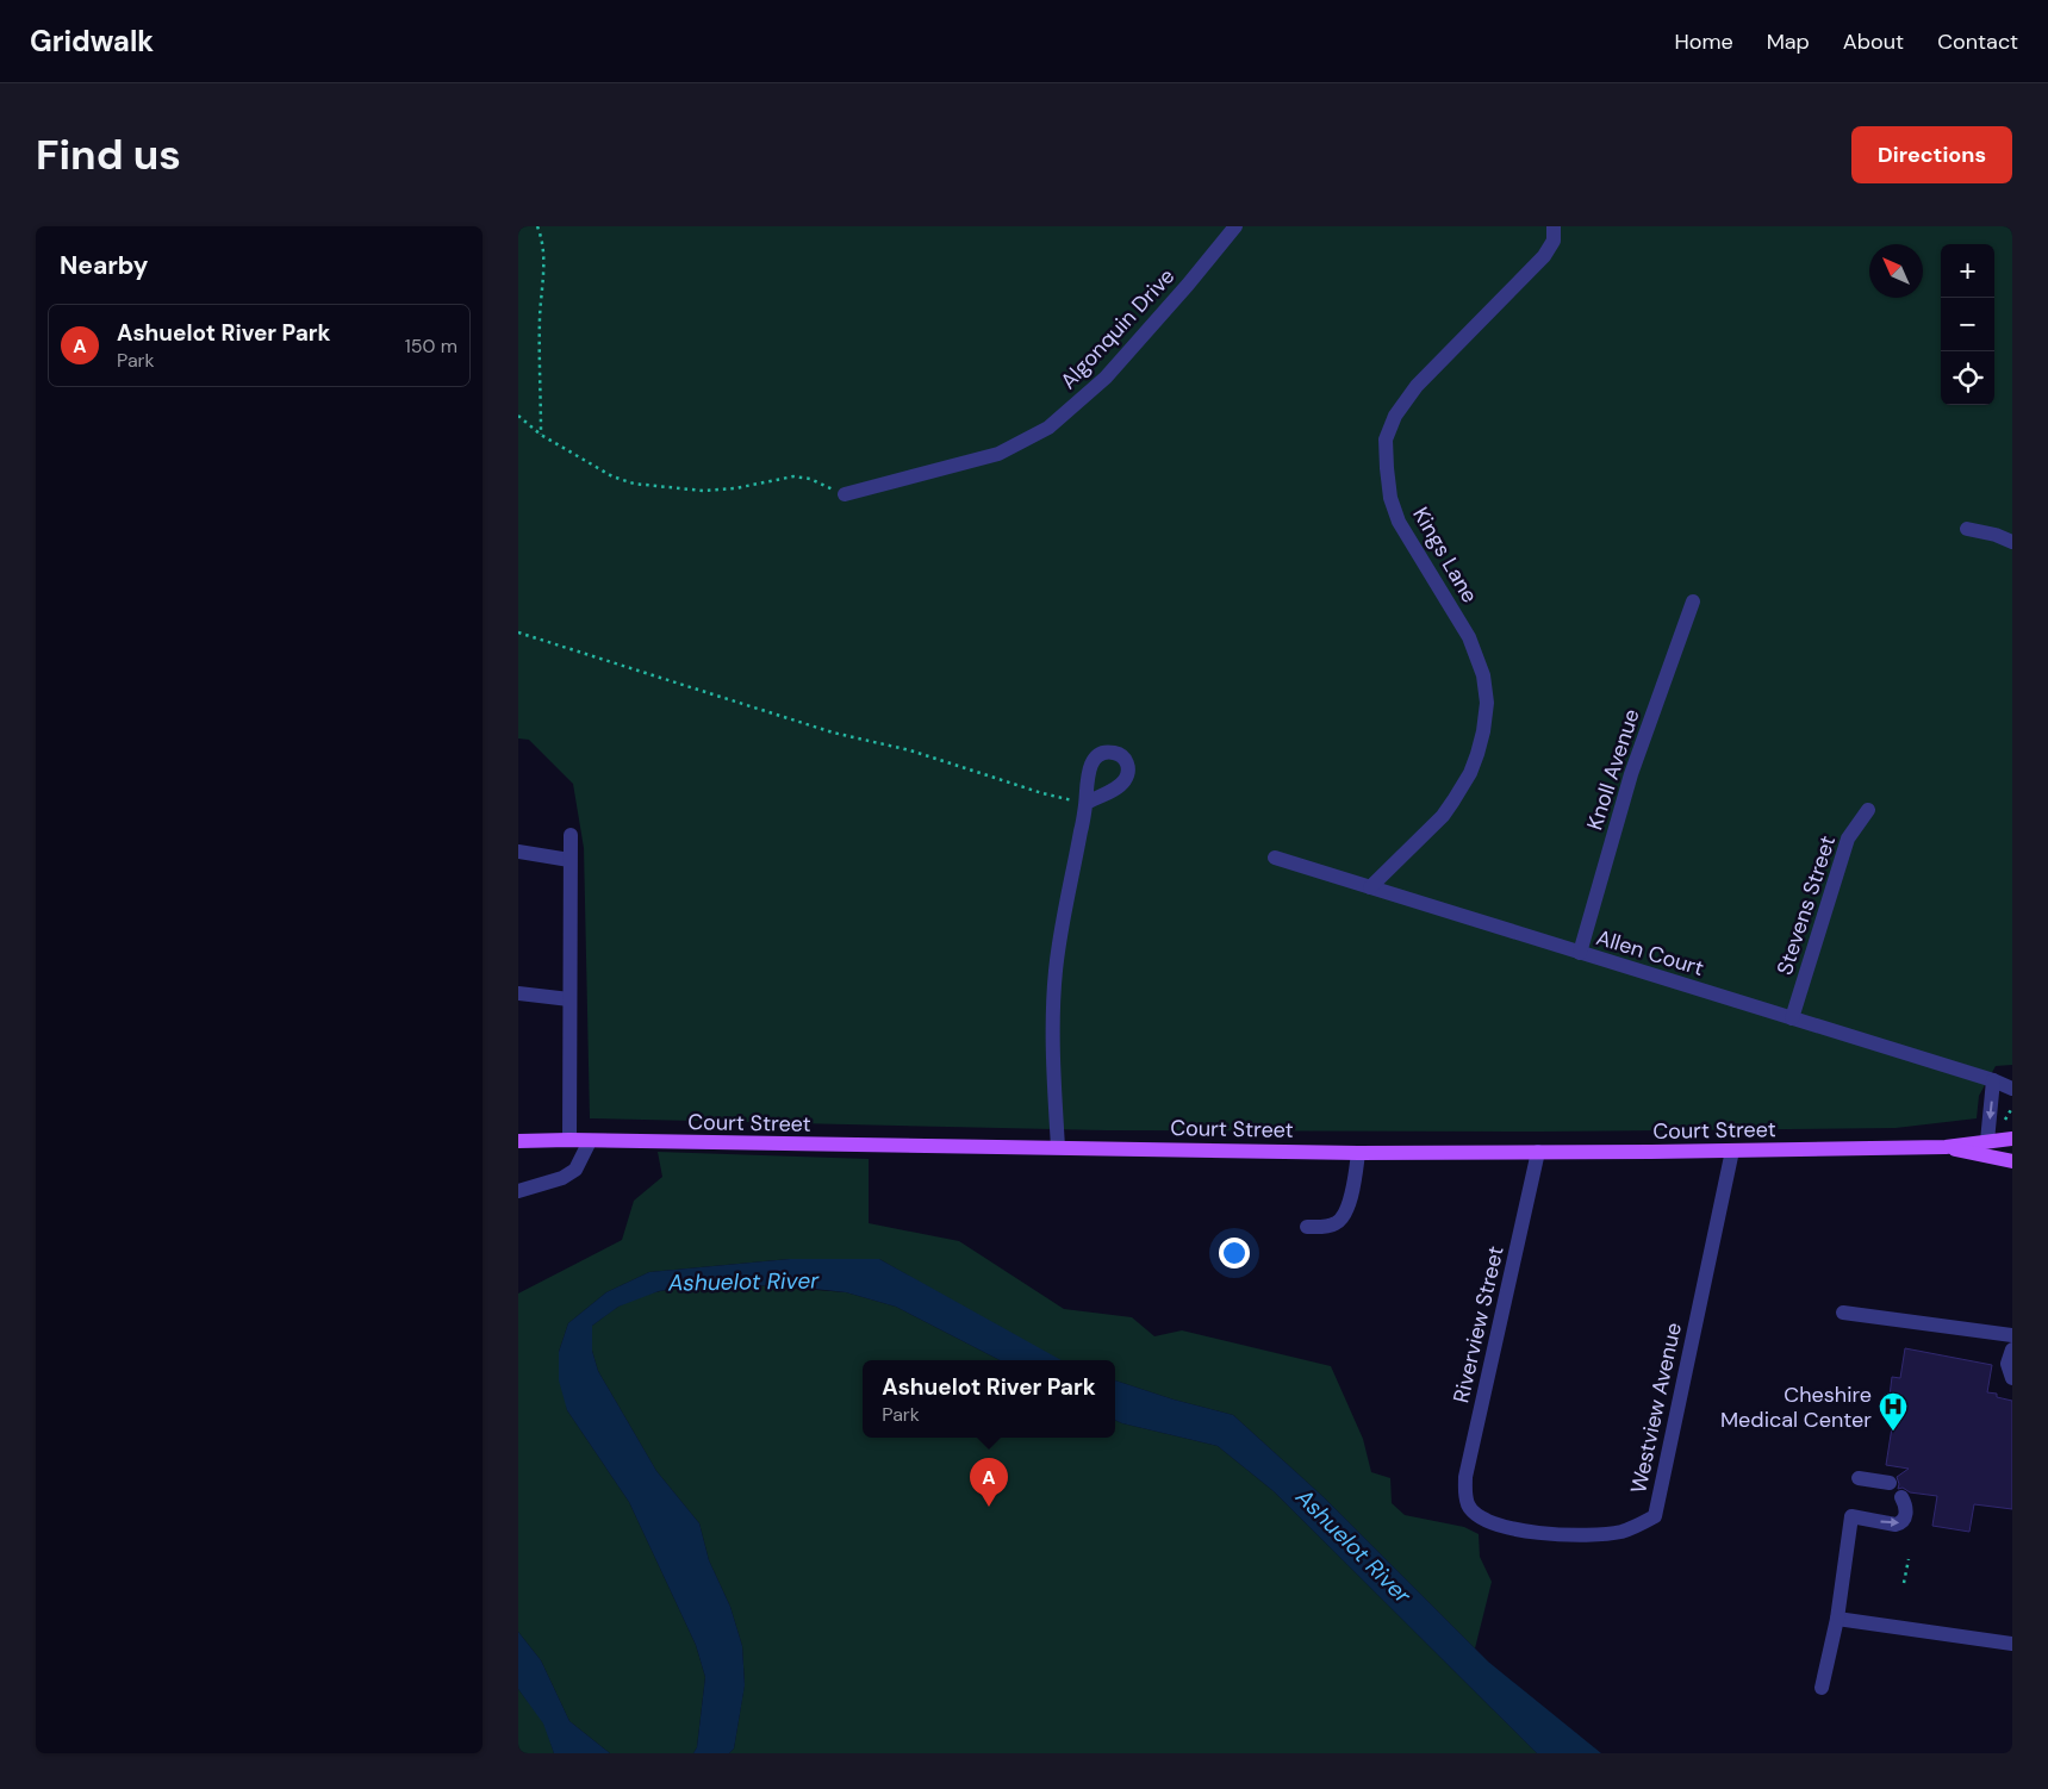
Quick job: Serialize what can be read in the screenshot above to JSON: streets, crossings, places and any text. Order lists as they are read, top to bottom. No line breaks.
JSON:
{"streets":{"main road":["Court Street"],"street":["Algonquin Drive","Kings Lane","Knoll Avenue","Stevens Street","Allen Court","Riverview Street","Westview Avenue"]},"crossings":[["Kings Lane","Allen Court"],["Knoll Avenue","Allen Court"],["Stevens Street","Allen Court"],["Court Street","Riverview Street"],["Court Street","Westview Avenue"],["Riverview Street","Westview Avenue"]],"water":["Ashuelot River"],"places":{"hospital":["Cheshire Medical Center"]},"north":"top left","page":{"header":"Gridwalk","nav":["Home","Map","About","Contact"],"buttons":"Directions","title":"Find us","heading":"Nearby","map_buttons":["+","−"],"list":[{"mark":"A","name":"Ashuelot River Park","note":"Park","value":"150 m"}],"popup":["Ashuelot River Park","Park"],"pins":"A"}}
